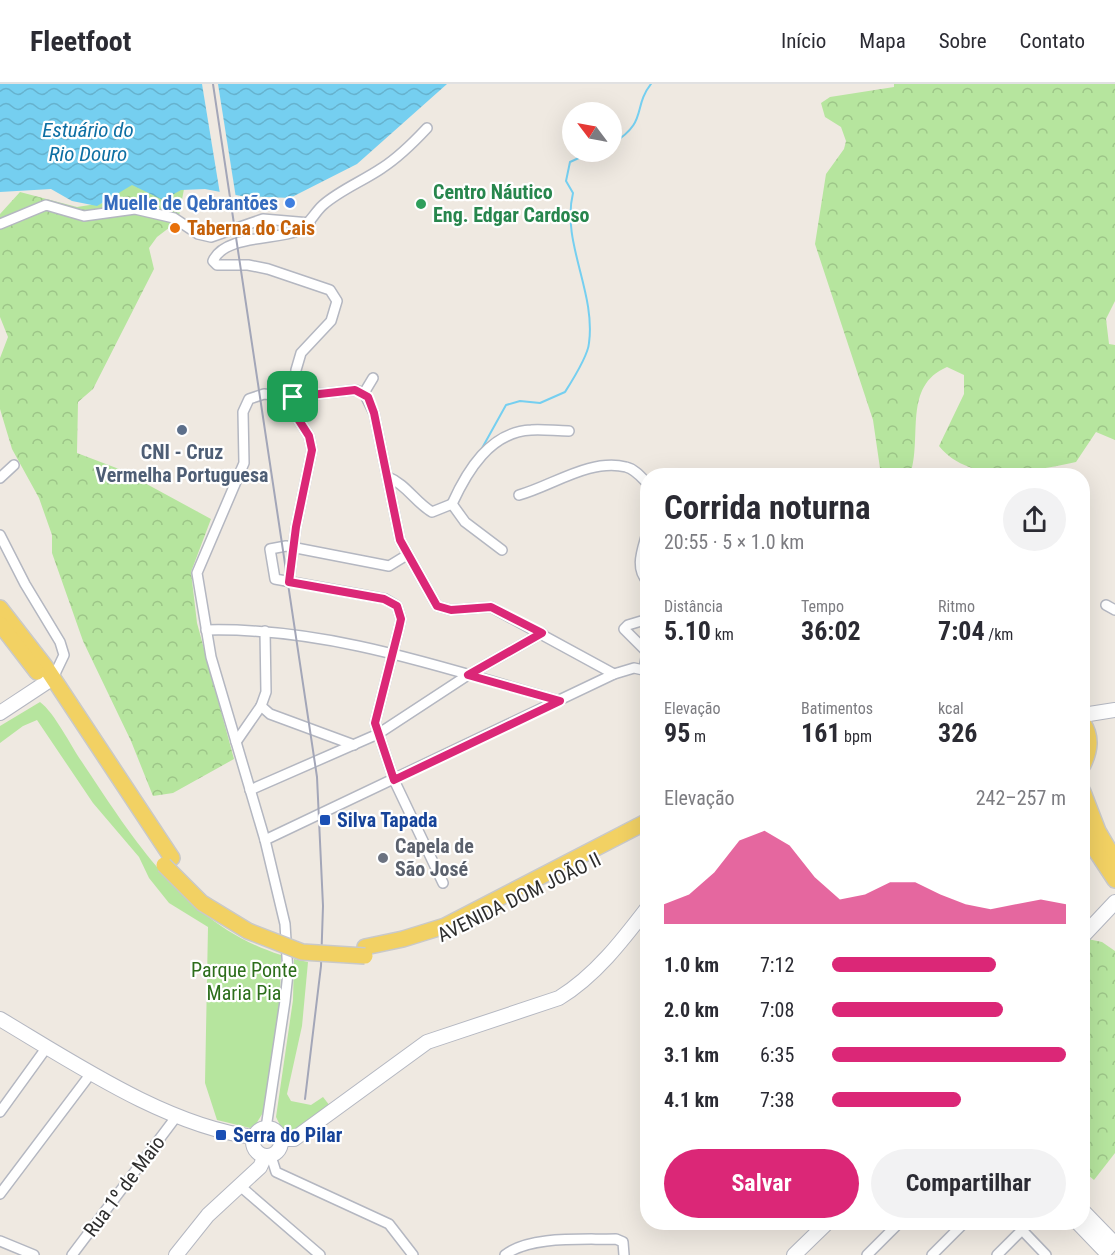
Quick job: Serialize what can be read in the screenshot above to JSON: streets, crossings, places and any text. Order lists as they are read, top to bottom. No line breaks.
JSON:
{"streets":{"main road":["AVENIDA DOM JOÃO II"],"street":["Rua 1º de Maio"]},"water":["Estuário do Rio Douro"],"parks":["Parque Ponte Maria Pia"],"places":{"other":["Muelle de Qebrantões","Centro Náutico Eng. Edgar Cardoso","Taberna do Cais","CNI - Cruz Vermelha Portuguesa","Capela de São José"],"transit":["Silva Tapada","Serra do Pilar"]},"north":"top left","page":{"header":"Fleetfoot","nav":["Início","Mapa","Sobre","Contato"],"heading":["Corrida noturna","20:55 · 5 × 1.0 km"],"stats":[["Distância","5.10 km"],["Tempo","36:02"],["Ritmo","7:04 /km"],["Elevação","95 m"],["Batimentos","161 bpm"],["kcal","326"]],"chart":["Elevação","242–257 m"],"list":[{"name":"1.0 km","note":"7:12"},{"name":"2.0 km","note":"7:08"},{"name":"3.1 km","note":"6:35"},{"name":"4.1 km","note":"7:38"}],"buttons":["Salvar","Compartilhar"]}}
